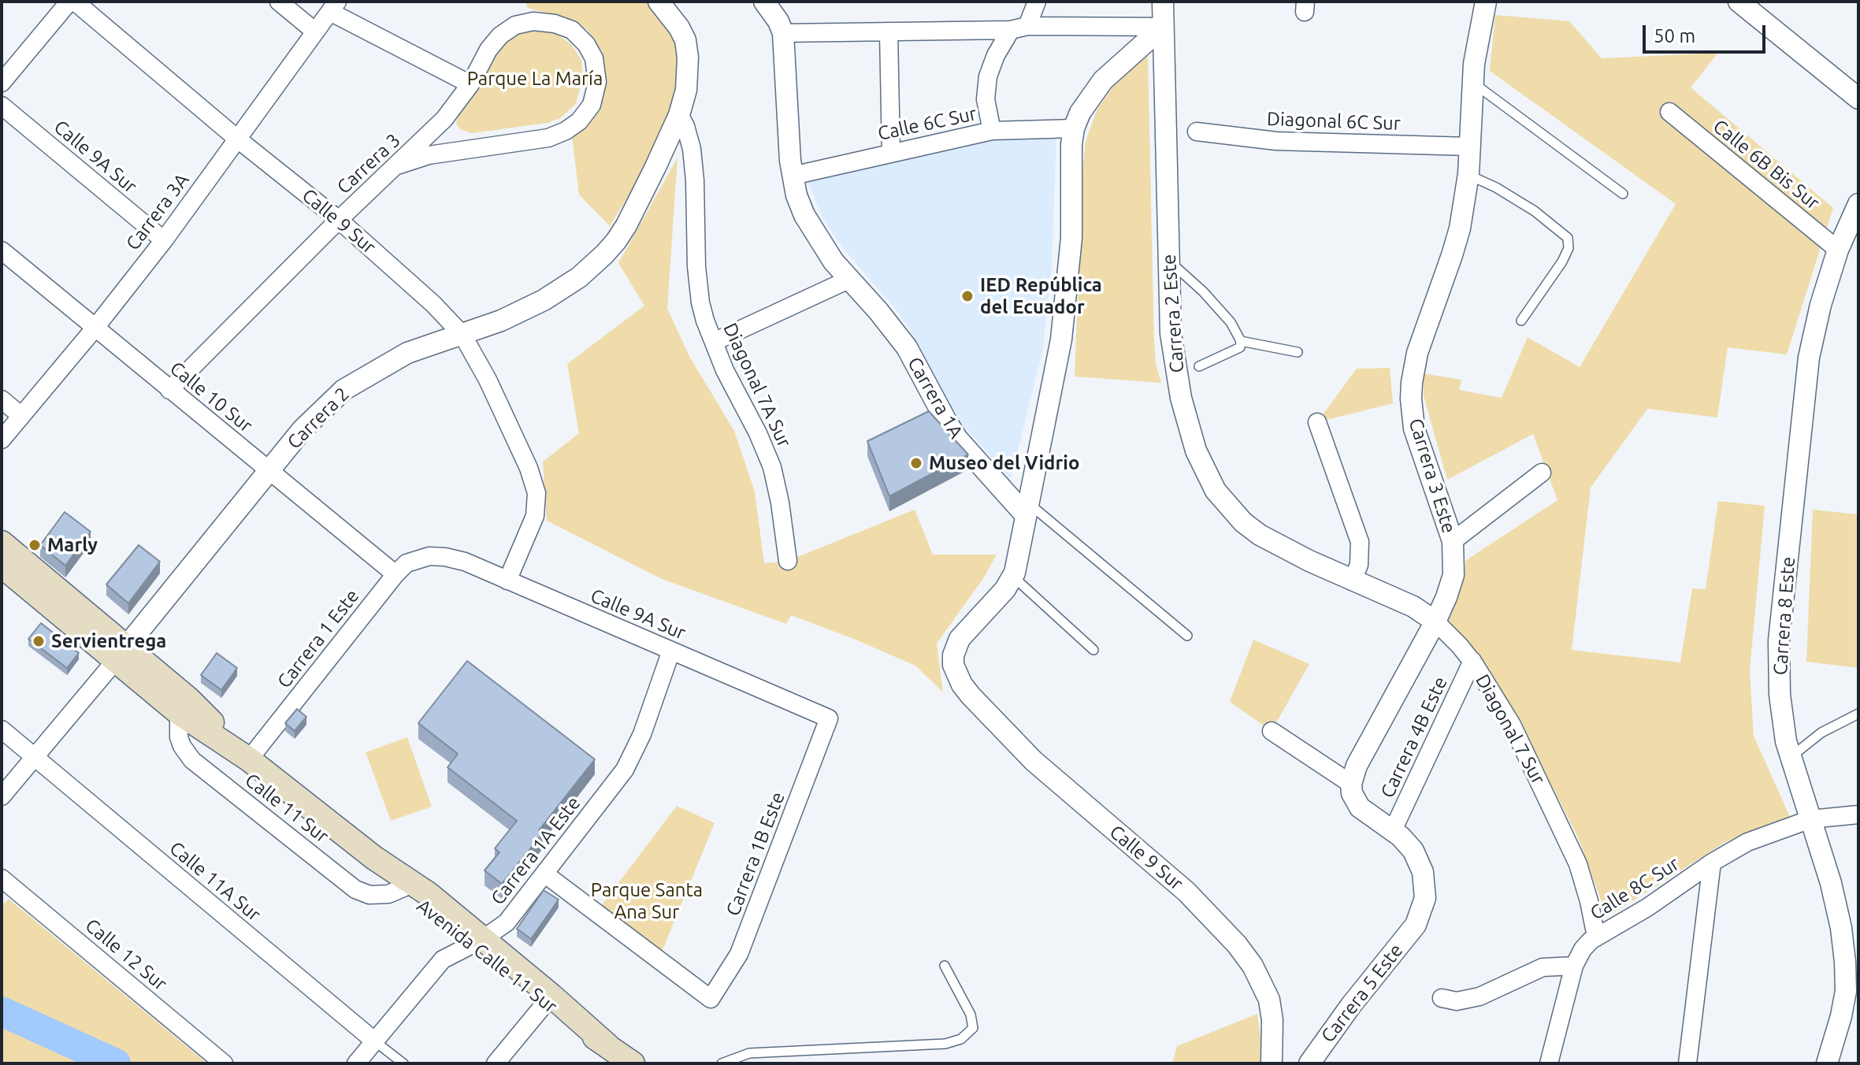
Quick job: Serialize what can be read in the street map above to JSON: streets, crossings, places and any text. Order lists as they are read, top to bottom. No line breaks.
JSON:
{"streets":{"main road":["Avenida Calle 11 Sur"],"street":["Diagonal 6C Sur","Calle 6C Sur","Calle 9A Sur","Carrera 3","Calle 6B Bis Sur","Carrera 3A","Calle 9 Sur","Carrera 2 Este","Diagonal 7A Sur","Calle 10 Sur","Carrera 1A","Carrera 2","Carrera 3 Este","Carrera 8 Este","Carrera 1 Este","Diagonal 7 Sur","Carrera 4B Este","Calle 11 Sur","Carrera 1A Este","Carrera 1B Este","Calle 11A Sur","Calle 8C Sur","Calle 12 Sur","Carrera 5 Este"]},"crossings":[["Diagonal 6C Sur","Carrera 3 Este"],["Calle 6C Sur","Carrera 1A"],["Calle 9A Sur","Carrera 3A"],["Calle 9A Sur","Calle 9 Sur"],["Calle 9A Sur","Carrera 1 Este"],["Calle 9A Sur","Carrera 1A Este"],["Calle 9A Sur","Carrera 1B Este"],["Carrera 3","Calle 9 Sur"],["Carrera 3","Calle 10 Sur"],["Calle 6B Bis Sur","Carrera 8 Este"],["Carrera 3A","Calle 9 Sur"],["Carrera 3A","Calle 10 Sur"],["Calle 9 Sur","Carrera 2"],["Carrera 2 Este","Diagonal 7 Sur"],["Diagonal 7A Sur","Carrera 2"],["Calle 10 Sur","Carrera 2"],["Calle 10 Sur","Carrera 1 Este"],["Carrera 2","Calle 11A Sur"],["Carrera 2","Avenida Calle 11 Sur"],["Carrera 3 Este","Diagonal 7 Sur"],["Carrera 8 Este","Calle 8C Sur"],["Carrera 1 Este","Avenida Calle 11 Sur"],["Diagonal 7 Sur","Carrera 4B Este"],["Diagonal 7 Sur","Calle 8C Sur"],["Carrera 4B Este","Carrera 5 Este"],["Calle 11 Sur","Avenida Calle 11 Sur"],["Carrera 1A Este","Carrera 1B Este"],["Carrera 1A Este","Calle 11A Sur"],["Carrera 1A Este","Avenida Calle 11 Sur"]],"parks":["Parque La María","Parque Santa Ana Sur"],"places":["IED República del Ecuador","Museo del Vidrio","Marly","Servientrega"],"scale_bar":"50 m"}
